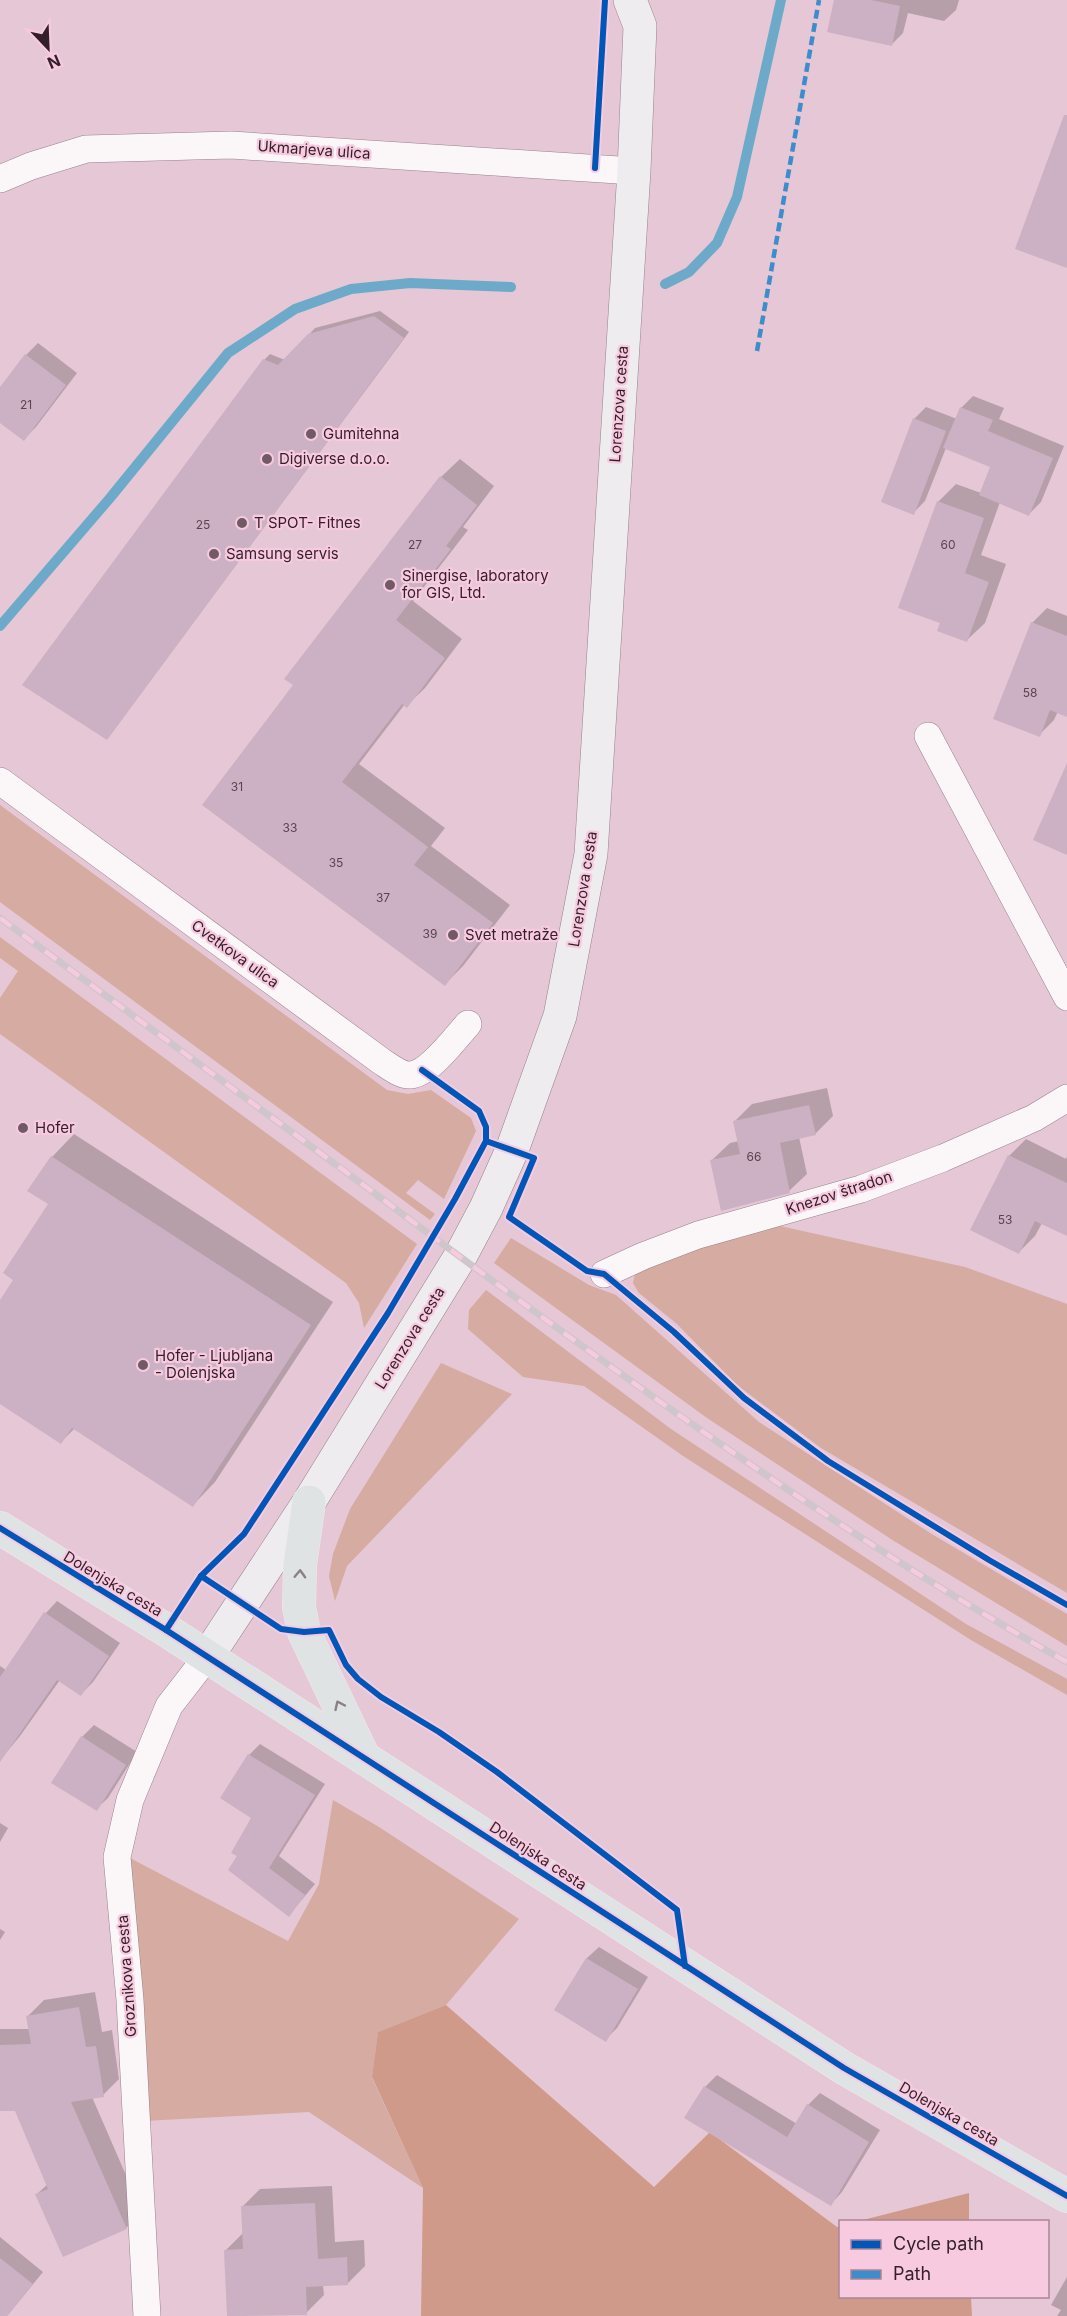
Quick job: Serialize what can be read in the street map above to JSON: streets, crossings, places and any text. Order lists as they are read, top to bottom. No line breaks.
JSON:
{"streets":{"main road":["Dolenjska cesta"],"street":["Ukmarjeva ulica","Lorenzova cesta","Cvetkova ulica","Knezov štradon","Groznikova cesta"]},"crossings":[["Ukmarjeva ulica","Lorenzova cesta"],["Lorenzova cesta","Dolenjska cesta"],["Lorenzova cesta","Groznikova cesta"],["Dolenjska cesta","Groznikova cesta"]],"places":["Gumitehna","Digiverse d.o.o.","T SPOT- Fitnes","Samsung servis","Sinergise, laboratory for GIS, Ltd.","Svet metraže","Hofer","Hofer - Ljubljana - Dolenjska"],"house_numbers":["21","25","27","60","58","31","33","35","37","39","66","53"],"legend":["Cycle path","Path"],"north":"bottom right"}
